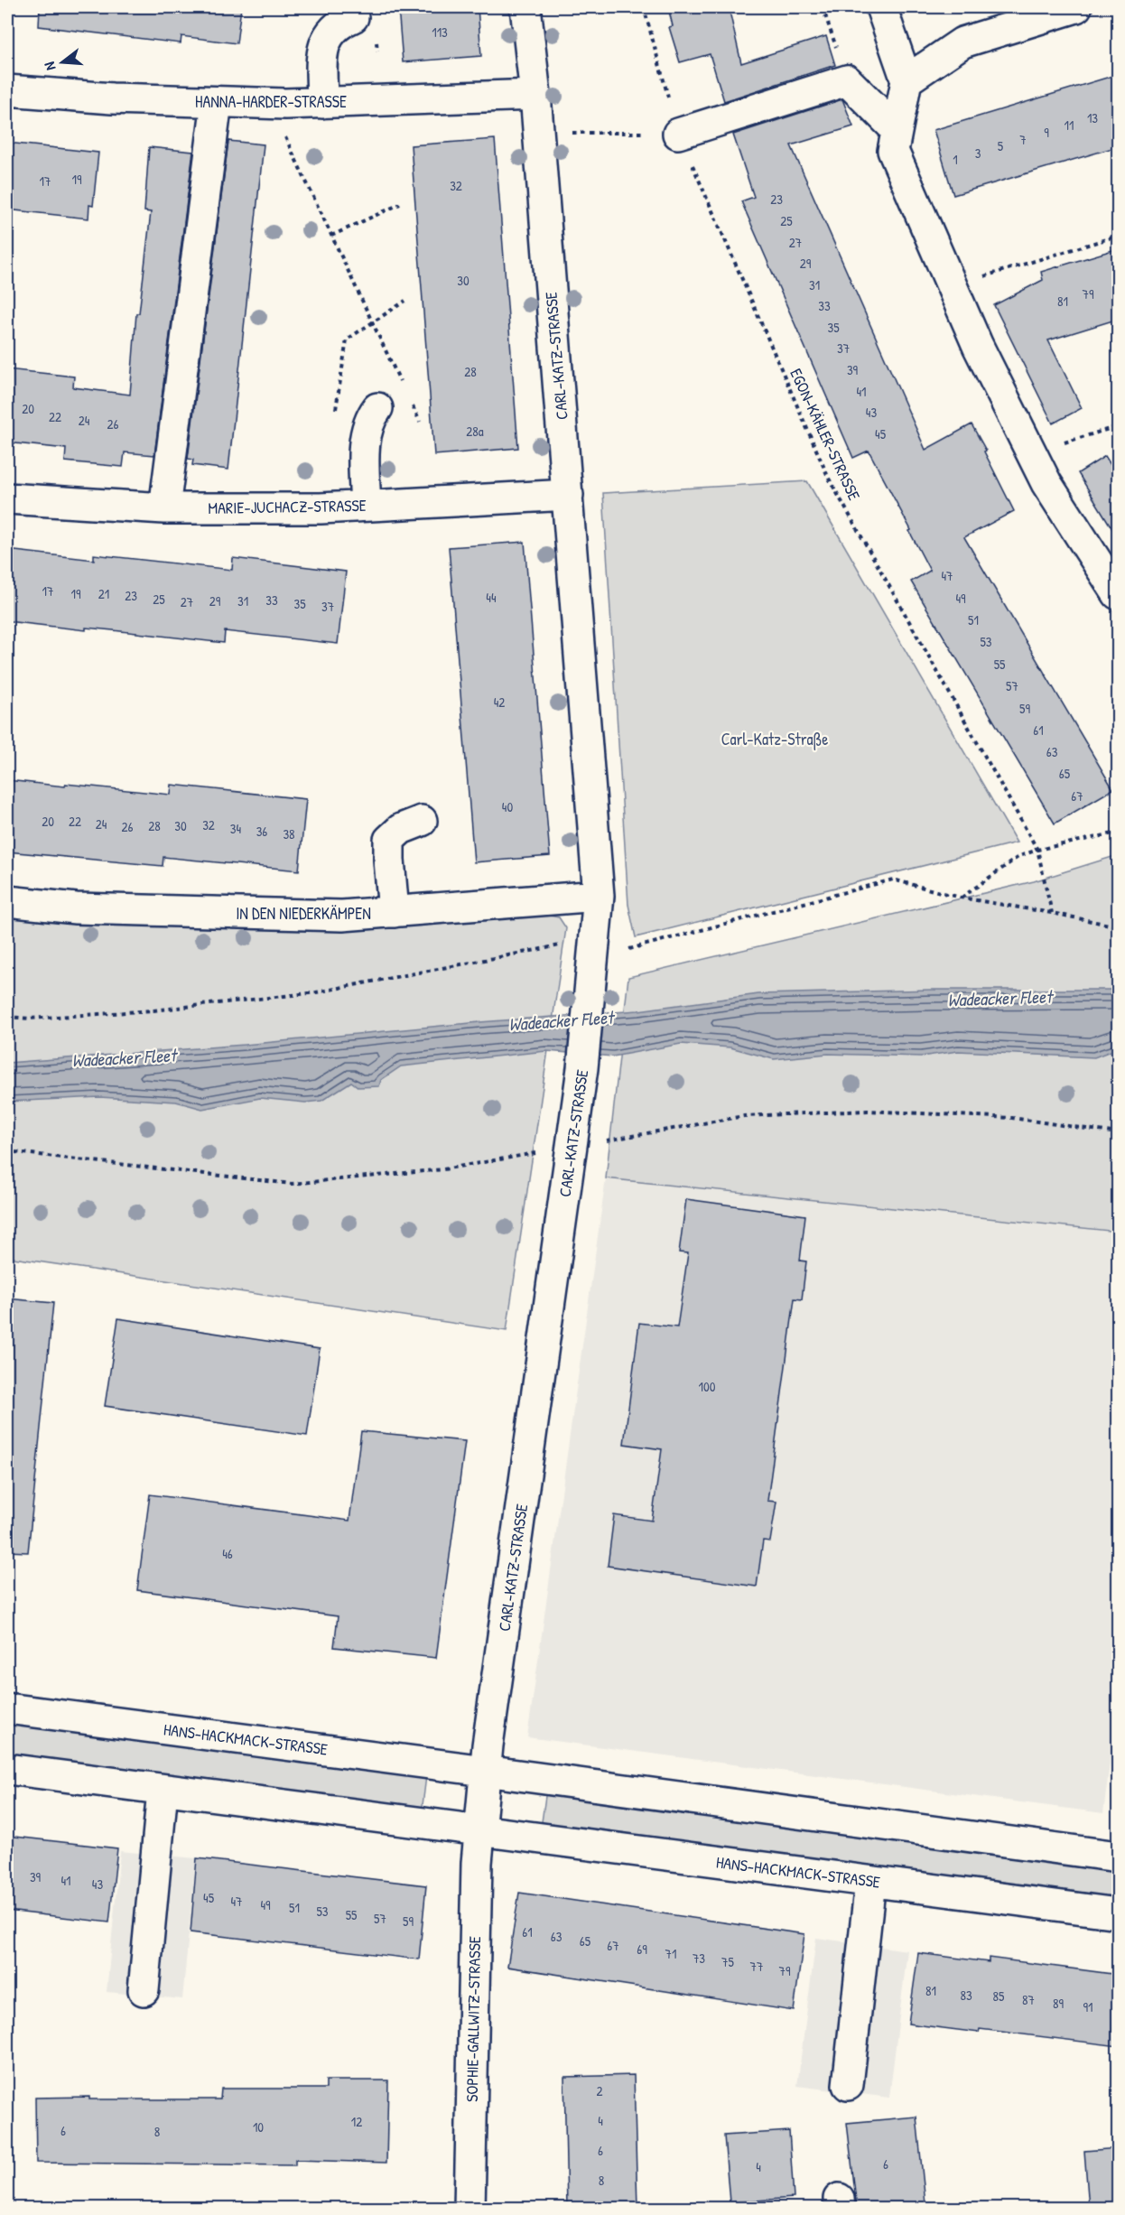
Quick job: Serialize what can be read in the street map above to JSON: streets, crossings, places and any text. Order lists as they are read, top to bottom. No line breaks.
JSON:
{"streets":{"street":["HANNA-HARDER-STRASSE","CARL-KATZ-STRASSE","MARIE-JUCHACZ-STRASSE","IN DEN NIEDERKÄMPEN","HANS-HACKMACK-STRASSE","SOPHIE-GALLWITZ-STRASSE"],"path":["EGON-KÄHLER-STRASSE"]},"crossings":[["HANNA-HARDER-STRASSE","CARL-KATZ-STRASSE"],["CARL-KATZ-STRASSE","MARIE-JUCHACZ-STRASSE"],["CARL-KATZ-STRASSE","IN DEN NIEDERKÄMPEN"],["CARL-KATZ-STRASSE","HANS-HACKMACK-STRASSE"],["HANS-HACKMACK-STRASSE","SOPHIE-GALLWITZ-STRASSE"]],"water":["Wadeacker Fleet"],"parks":["Carl-Katz-Straße"],"house_numbers":["113","13","11","9","7","5","3","1","19","17","32","23","25","27","29","30","31","79","81","33","35","37","39","28","41","20","43","22","24","26","28a","45","47","17","19","21","23","44","49","25","33","29","31","27","35","37","51","53","55","57","42","59","61","63","65","67","40","20","22","24","32","28","30","26","34","36","38","100","46","39","41","43","45","47","49","51","53","55","57","59","61","63","65","67","69","71","73","75","77","79","81","83","85","87","89","91","2","4","12","10","6","8","6","6","4","8"],"north":"left"}
